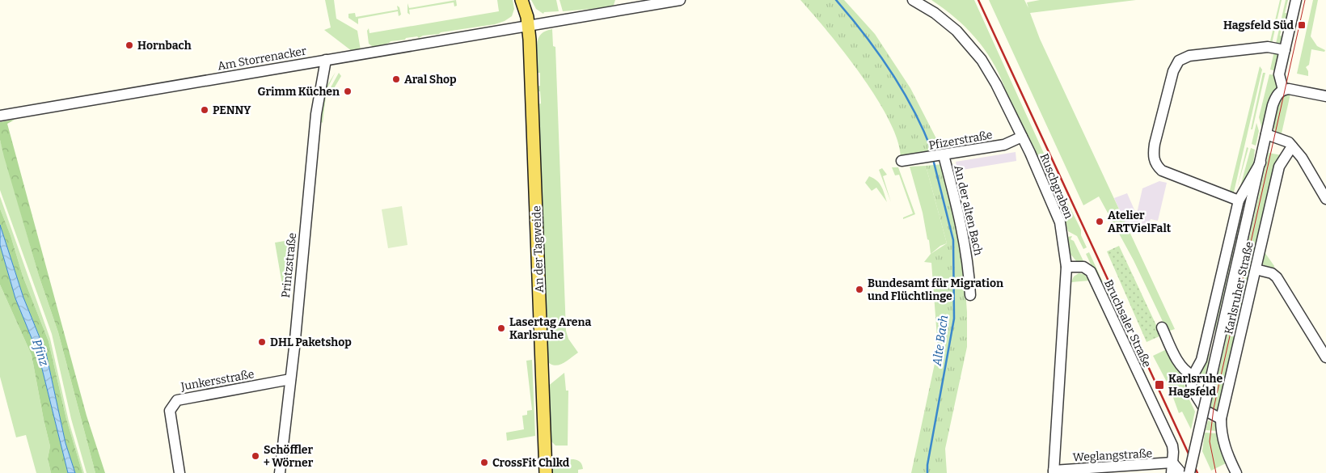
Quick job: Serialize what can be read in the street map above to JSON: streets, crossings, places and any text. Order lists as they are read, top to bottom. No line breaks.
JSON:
{"streets":{"main road":["An der Tagweide"],"street":["Am Storrenacker","Pfizerstraße","Ruschgraben","An der alten Bach","Printzstraße","Karlsruher Straße","Bruchsaler Straße","Junkersstraße","Weglangstraße"]},"crossings":[["Am Storrenacker","An der Tagweide"],["Am Storrenacker","Printzstraße"],["Pfizerstraße","Ruschgraben"],["Pfizerstraße","An der alten Bach"],["Ruschgraben","Bruchsaler Straße"],["Ruschgraben","Weglangstraße"],["Printzstraße","Junkersstraße"],["Bruchsaler Straße","Weglangstraße"]],"water":["Alte Bach","Pfinz"],"places":{"transit":["Hagsfeld Süd","Karlsruhe Hagsfeld"],"other":["Hornbach","Aral Shop","Grimm Küchen","PENNY","Atelier ARTVielFalt","Bundesamt für Migration und Flüchtlinge","Lasertag Arena Karlsruhe","DHL Paketshop","Schöffler + Wörner","CrossFit Chlkd"]}}
